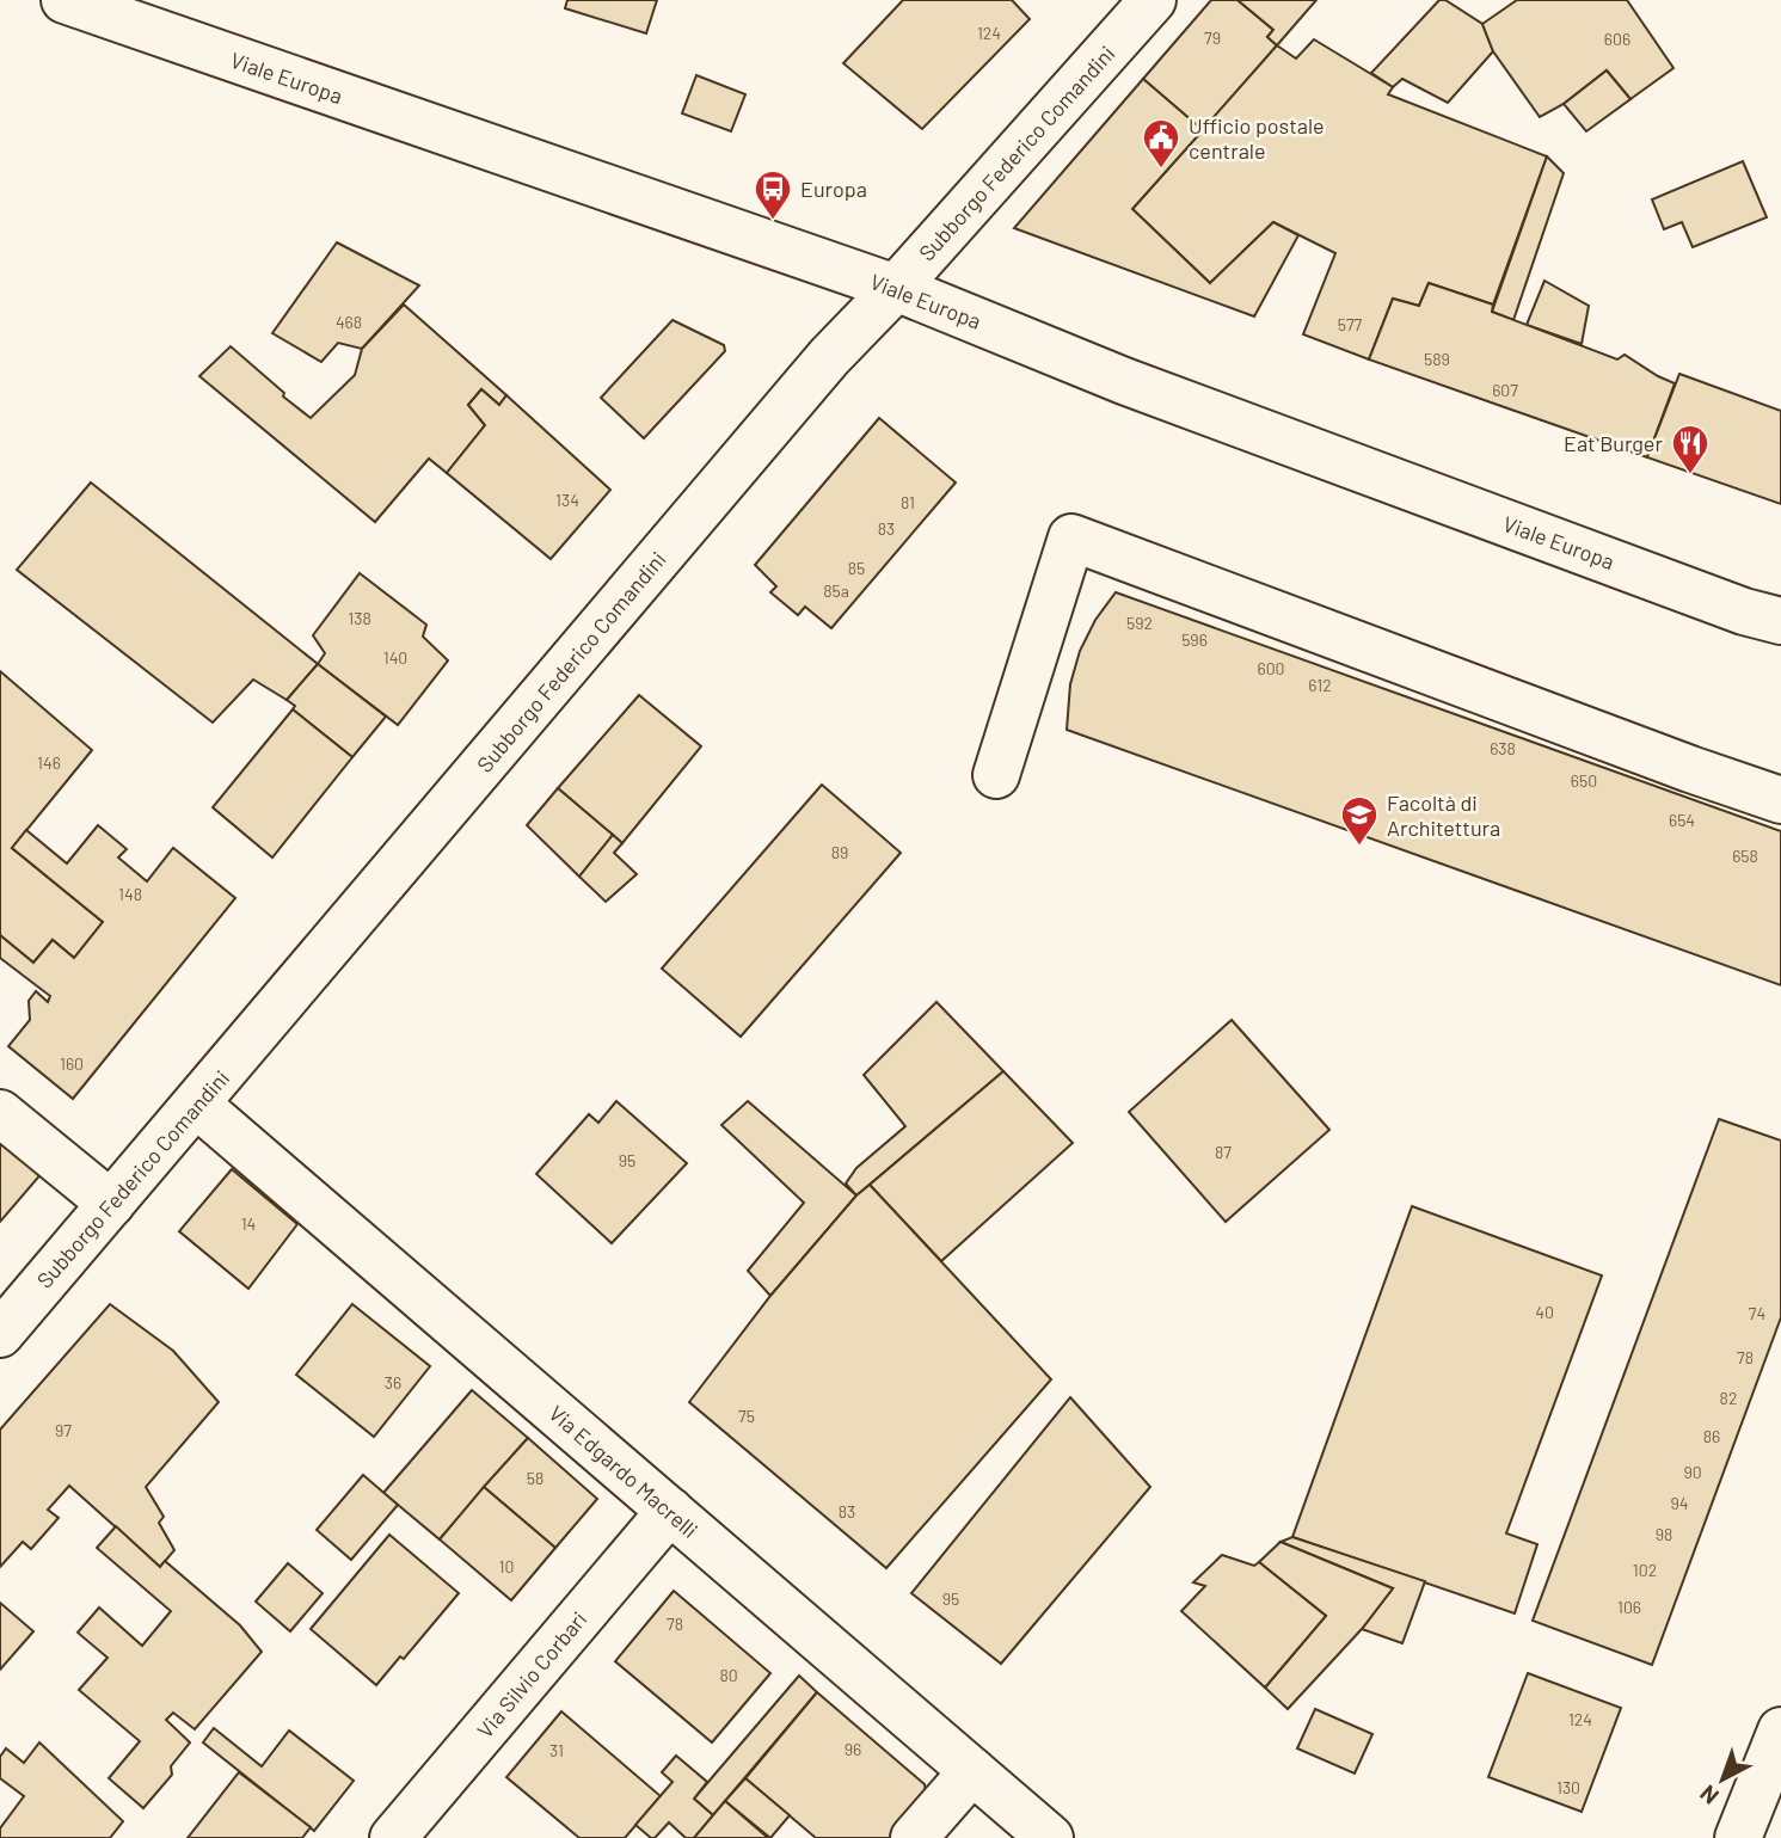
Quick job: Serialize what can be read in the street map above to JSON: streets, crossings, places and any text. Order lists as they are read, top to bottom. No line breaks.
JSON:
{"streets":{"street":["Viale Europa","Subborgo Federico Comandini","Via Edgardo Macrelli","Via Silvio Corbari"]},"crossings":[["Viale Europa","Subborgo Federico Comandini"],["Subborgo Federico Comandini","Via Edgardo Macrelli"],["Via Edgardo Macrelli","Via Silvio Corbari"]],"places":{"public building":["Ufficio postale centrale"],"bus stop":["Europa"],"restaurant":["Eat Burger"],"school or university":["Facoltà di Architettura"]},"house_numbers":["124","79","606","468","577","589","607","134","81","83","85","85a","138","592","596","140","600","612","638","146","650","654","89","658","148","160","87","95","14","40","74","78","36","82","75","97","86","90","58","94","83","98","10","102","95","106","78","80","124","96","31","130"],"north":"bottom left"}
